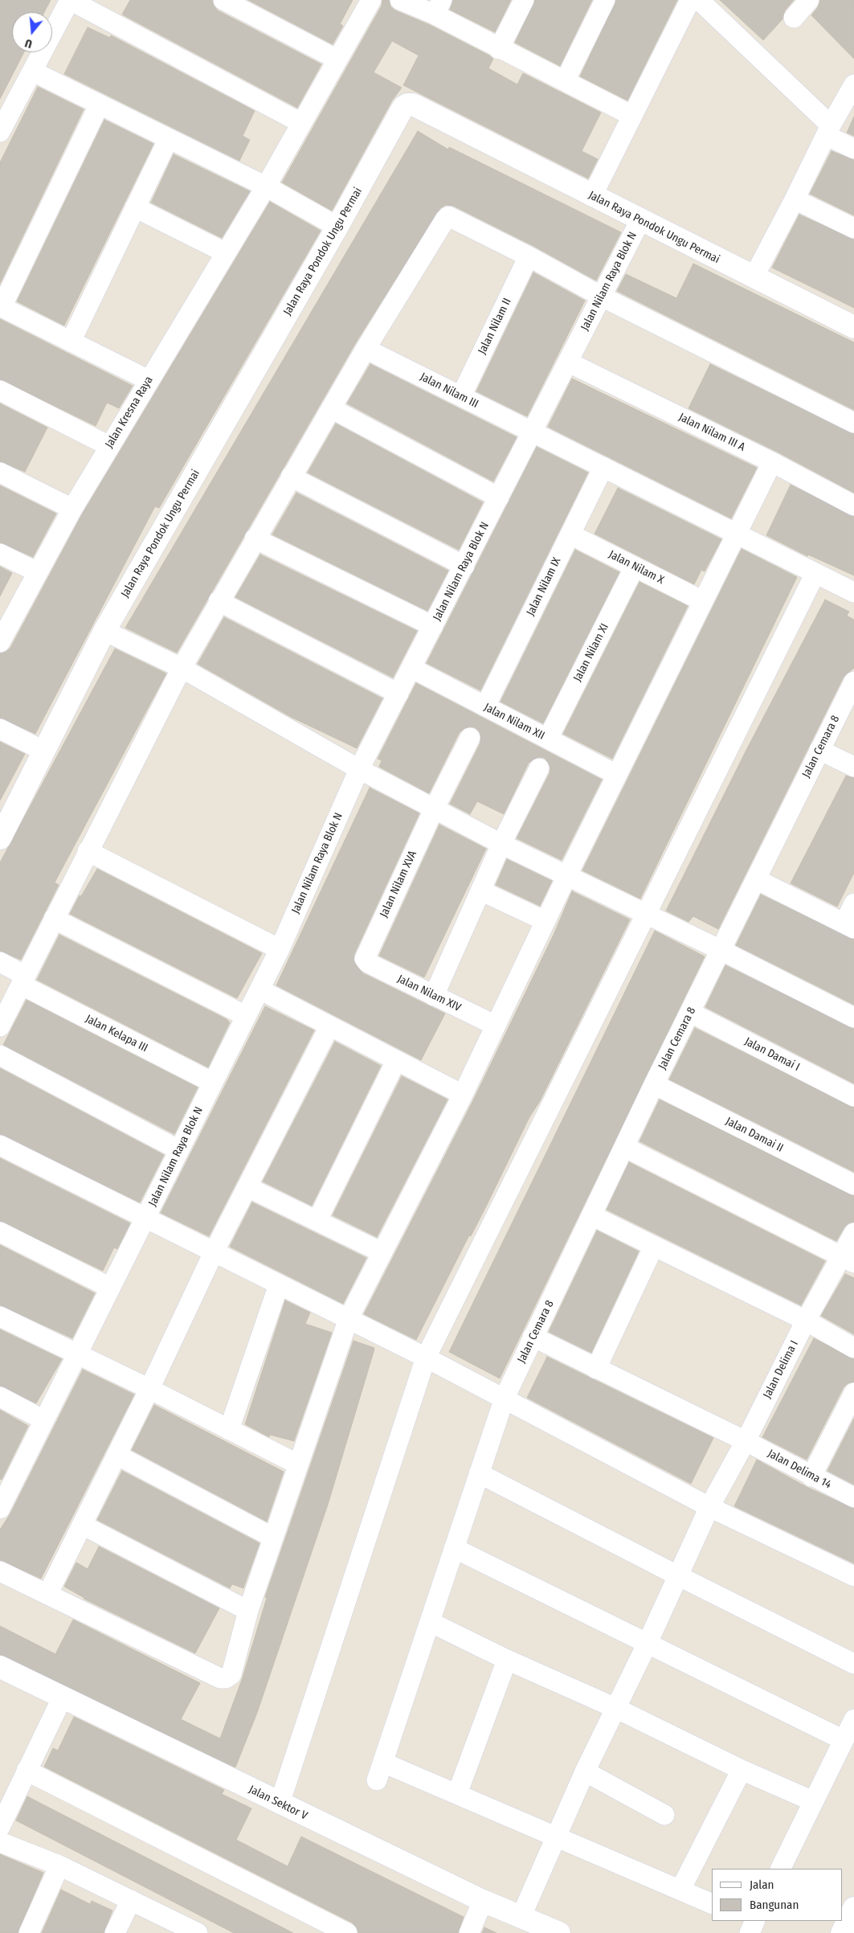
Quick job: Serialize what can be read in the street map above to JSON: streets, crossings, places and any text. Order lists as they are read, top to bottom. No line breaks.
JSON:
{"streets":{"street":["Jalan Raya Pondok Ungu Permai","Jalan Nilam Raya Blok N","Jalan Nilam II","Jalan Nilam III","Jalan Kresna Raya","Jalan Nilam III A","Jalan Nilam X","Jalan Nilam IX","Jalan Nilam XI","Jalan Nilam XII","Jalan Cemara 8","Jalan Nilam XVA","Jalan Nilam XIV","Jalan Kelapa III","Jalan Damai I","Jalan Damai II","Jalan Delima I","Jalan Delima 14","Jalan Sektor V"]},"crossings":[["Jalan Raya Pondok Ungu Permai","Jalan Nilam Raya Blok N"],["Jalan Nilam Raya Blok N","Jalan Nilam III"],["Jalan Nilam Raya Blok N","Jalan Nilam III A"],["Jalan Nilam Raya Blok N","Jalan Nilam XII"],["Jalan Nilam Raya Blok N","Jalan Kelapa III"],["Jalan Nilam II","Jalan Nilam III"],["Jalan Nilam III","Jalan Nilam IX"],["Jalan Nilam X","Jalan Nilam IX"],["Jalan Nilam X","Jalan Nilam XI"],["Jalan Nilam IX","Jalan Nilam XII"],["Jalan Nilam XI","Jalan Nilam XII"],["Jalan Cemara 8","Jalan Damai I"],["Jalan Cemara 8","Jalan Damai II"],["Jalan Cemara 8","Jalan Delima 14"],["Jalan Nilam XVA","Jalan Nilam XIV"],["Jalan Delima I","Jalan Delima 14"],["Jalan Delima I","Jalan Sektor V"]],"legend":["Jalan","Bangunan"],"north":"bottom"}
